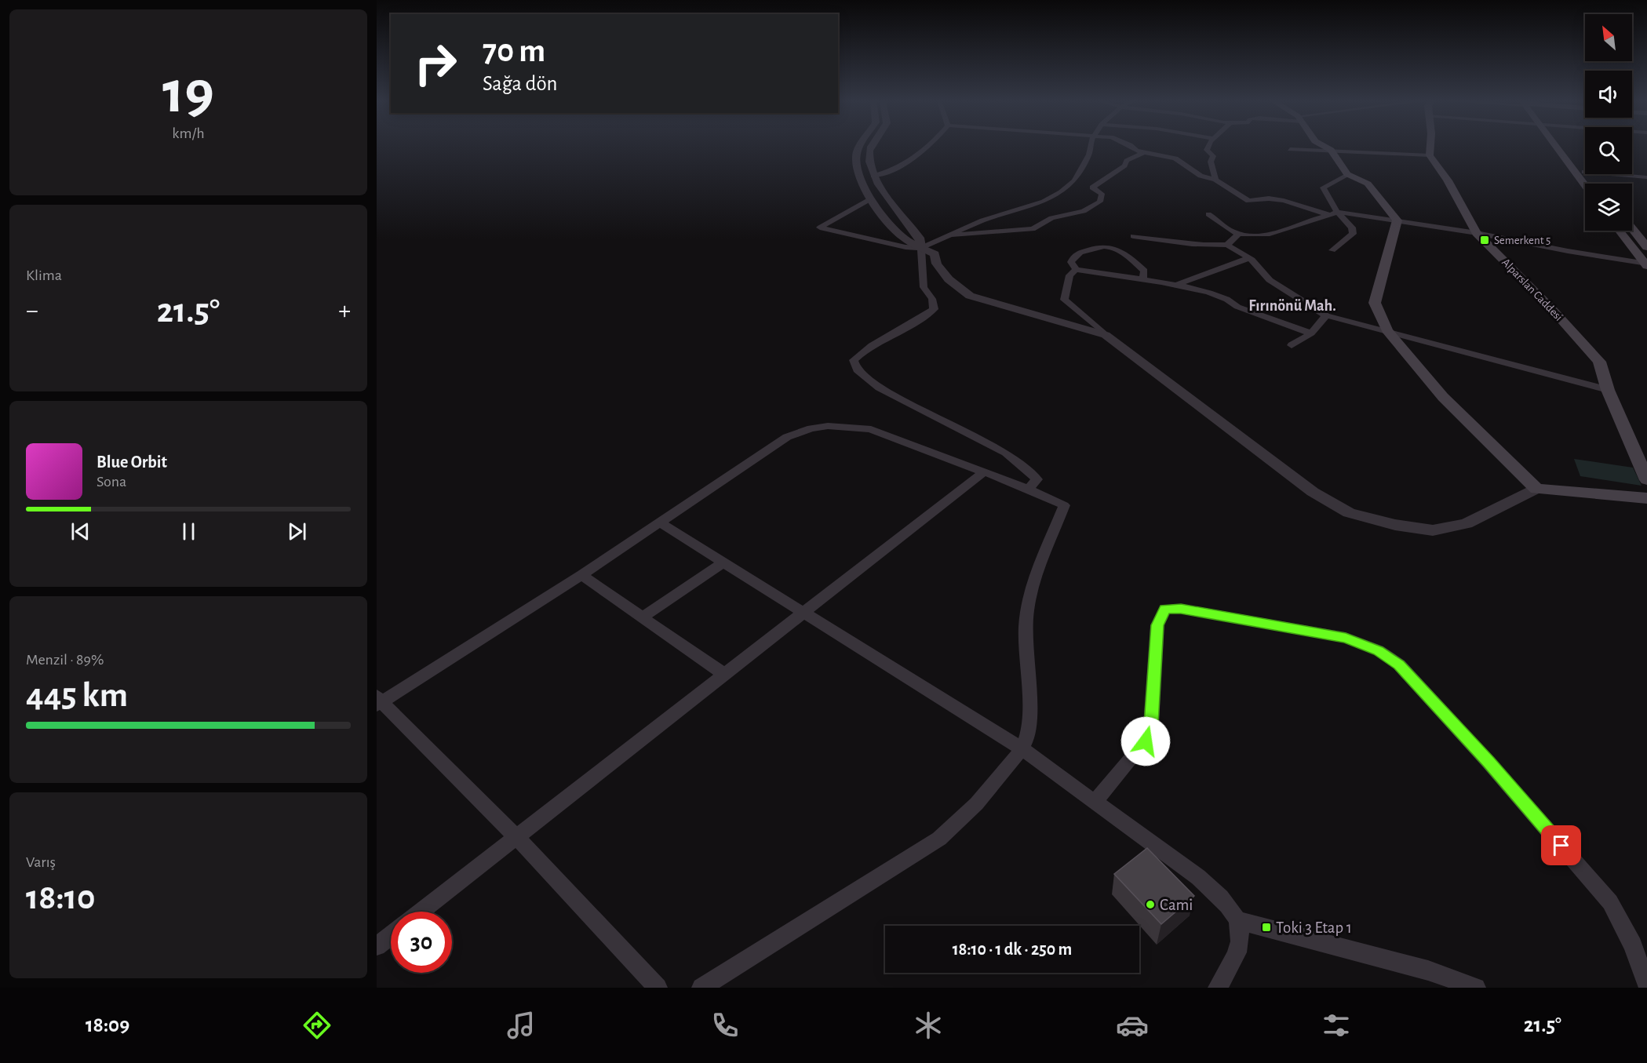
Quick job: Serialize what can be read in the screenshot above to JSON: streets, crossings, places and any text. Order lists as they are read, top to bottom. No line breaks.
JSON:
{"streets":{"main road":["Alparslan Caddesi"]},"districts":["Fırınönü Mah."],"places":{"transit":["Semerkent 5","Toki 3 Etap 1"],"other":["Cami"]},"north":"top left","page":{"tile":[["19","km/h"],"Klima",["Menzil · 89%","445 km"],["Varış","18:10"]],"turn":["70 m","Sağa dön"],"heat":["−","21.5°","+"],"song":["Blue Orbit","Sona"],"limit":"30","trip":"18:10 · 1 dk · 250 m","tabs":["18:09","21.5°"]}}
